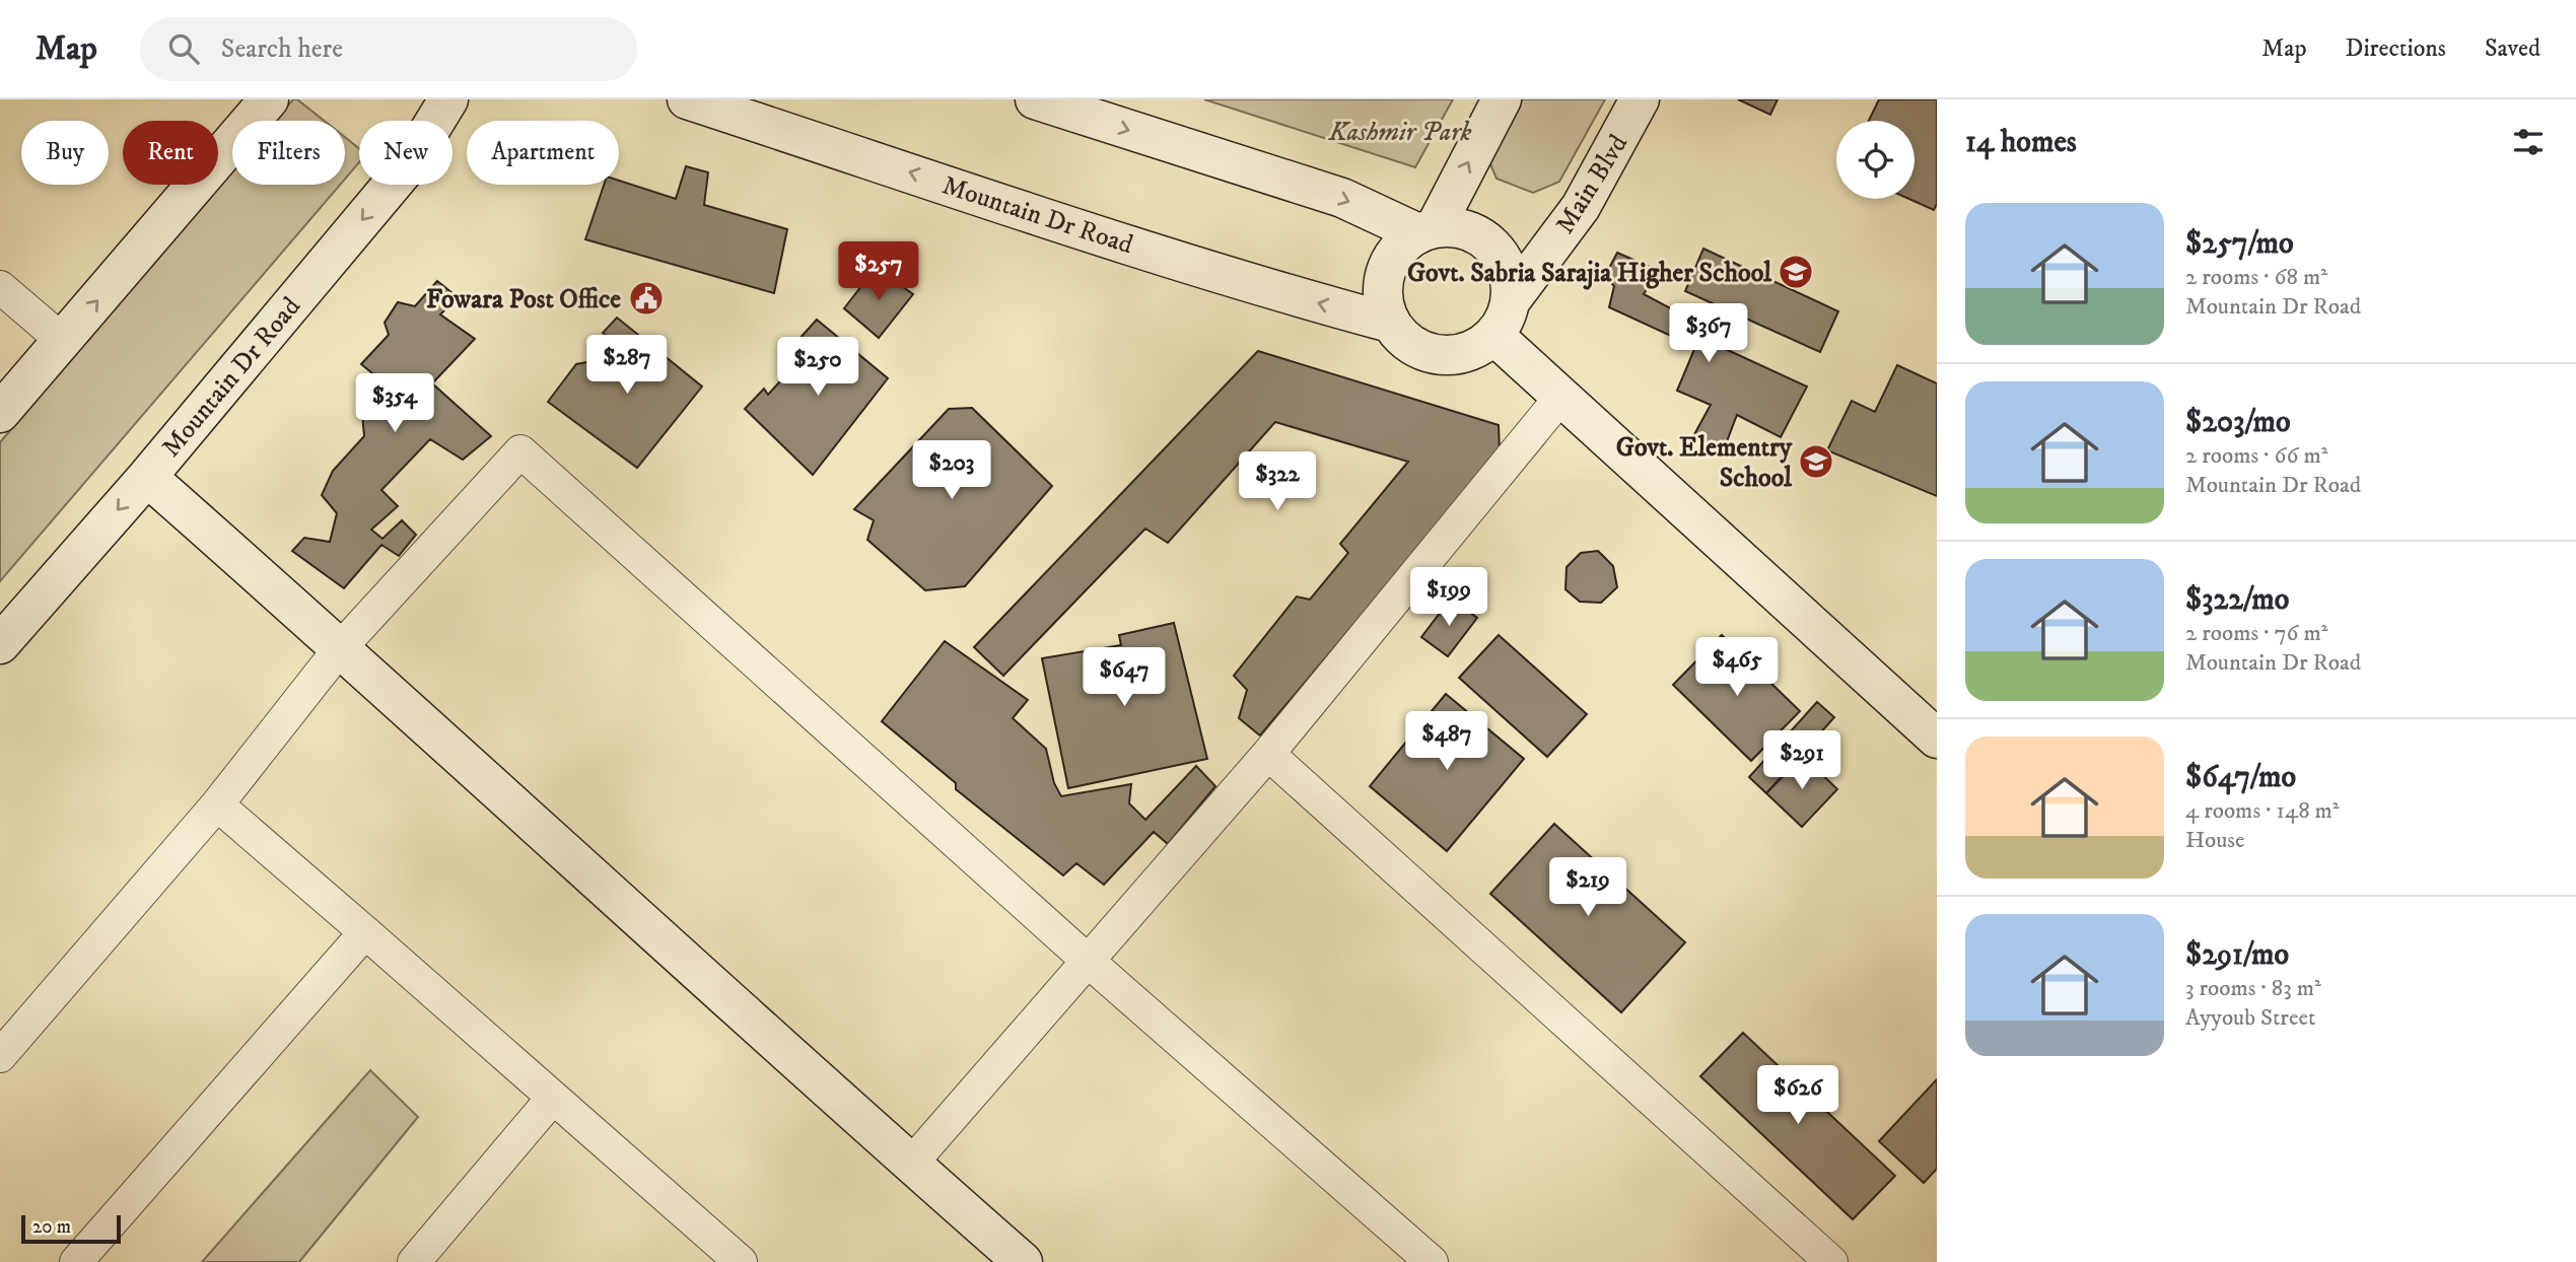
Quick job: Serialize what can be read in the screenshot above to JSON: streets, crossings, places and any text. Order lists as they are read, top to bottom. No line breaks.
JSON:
{"streets":{"street":["Main Blvd","Mountain Dr Road"]},"crossings":[["Main Blvd","Mountain Dr Road"]],"one_way":["Mountain Dr Road"],"parks":["Kashmir Park"],"places":{"school or university":["Govt. Sabria Sarajia Higher School","Govt. Elementry School"],"public building":["Fowara Post Office"]},"scale_bar":"20 m","page":{"header":"Map","search":"Search here","nav":["Map","Directions","Saved"],"heading":"14 homes","chip":["Buy","Rent","Filters","New","Apartment"],"list":[{"name":"$257/mo","note":"2 rooms · 68 m² · Mountain Dr Road"},{"name":"$203/mo","note":"2 rooms · 66 m² · Mountain Dr Road"},{"name":"$322/mo","note":"2 rooms · 76 m² · Mountain Dr Road"},{"name":"$647/mo","note":"4 rooms · 148 m² · House"},{"name":"$291/mo","note":"3 rooms · 83 m² · Ayyoub Street"}],"price":["$257","$367","$287","$250","$354","$203","$322","$199","$465","$647","$487","$291","$219","$626"],"scale":"20 m"}}
